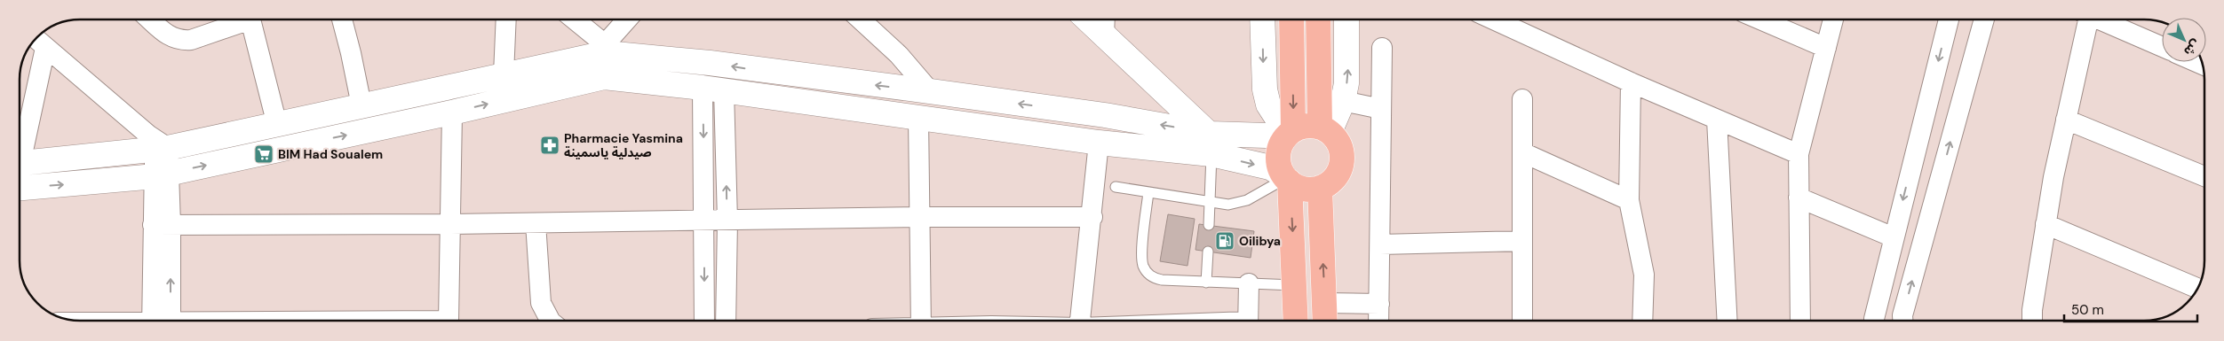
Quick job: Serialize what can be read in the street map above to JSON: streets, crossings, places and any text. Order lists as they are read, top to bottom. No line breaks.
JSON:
{"places":{"pharmacy":["Pharmacie Yasmina صيدلية ياسمينة"],"supermarket":["BIM Had Soualem"],"fuel station":["Oilibya"]},"scale_bar":"50 m","north":"bottom right"}
